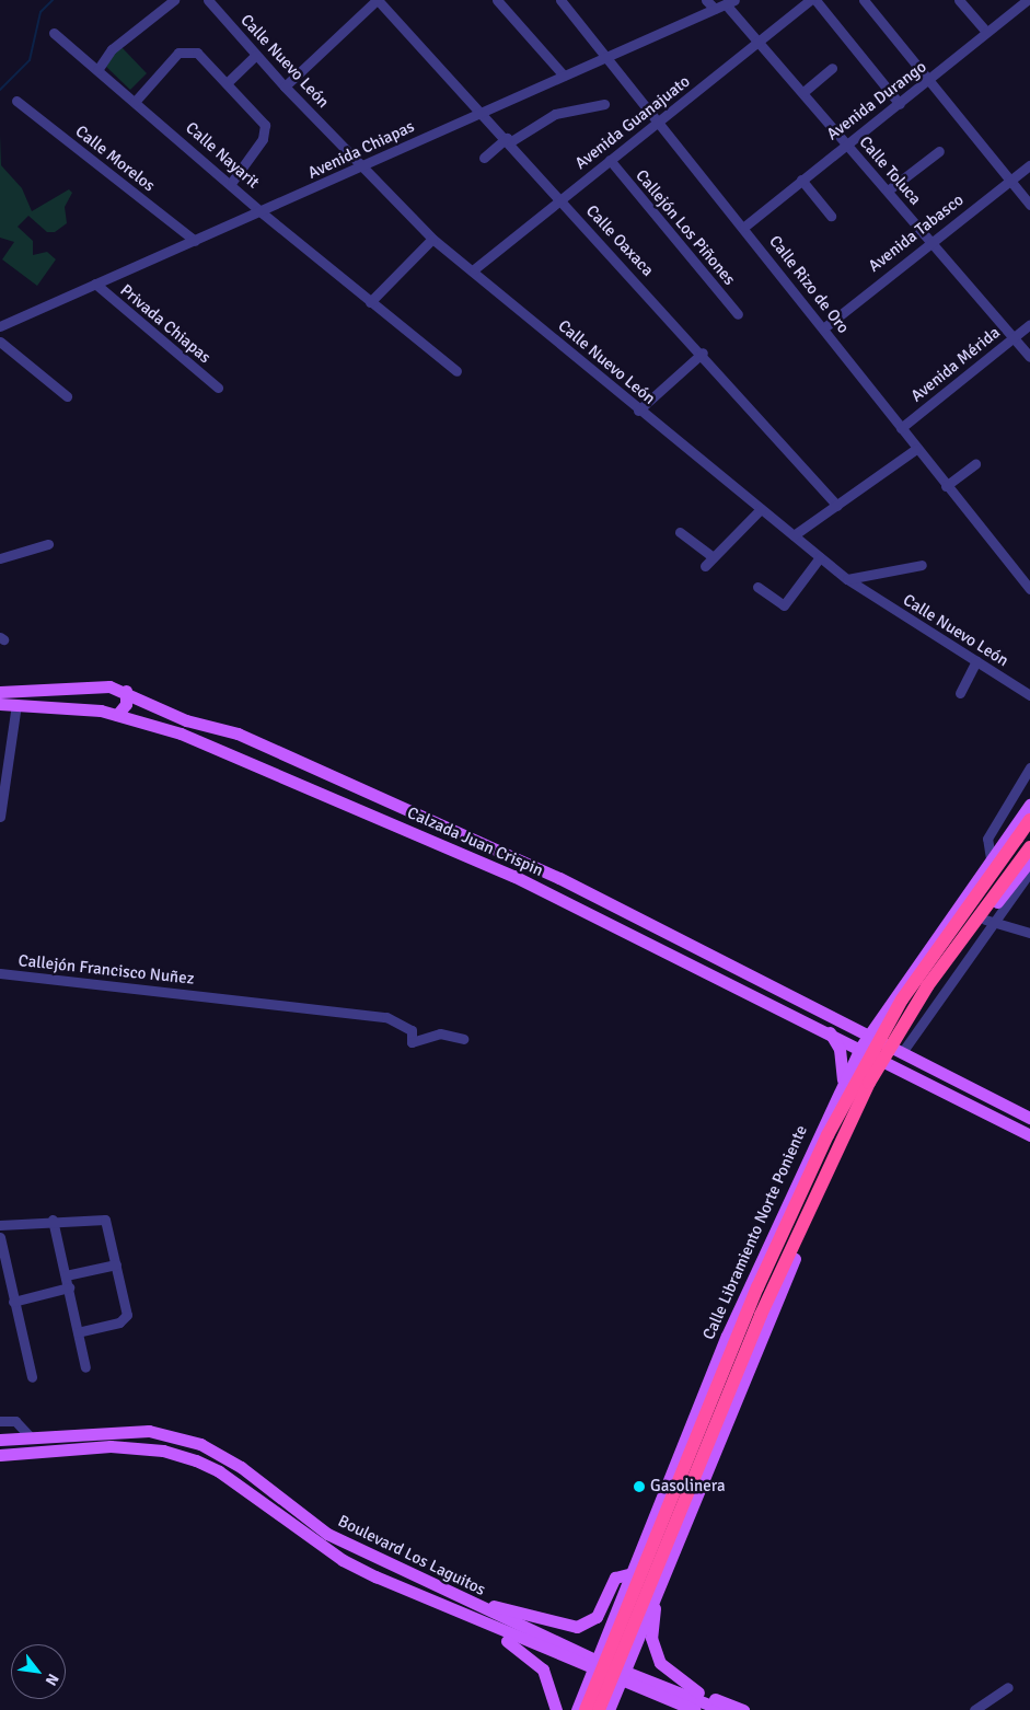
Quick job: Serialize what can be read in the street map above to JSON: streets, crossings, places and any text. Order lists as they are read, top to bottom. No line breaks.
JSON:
{"streets":{"highway":["Calle Libramiento Norte Poniente"],"main road":["Calzada Juan Crispin","Boulevard Los Laguitos"],"street":["Calle Nuevo León","Avenida Durango","Avenida Guanajuato","Avenida Chiapas","Calle Nayarit","Calle Morelos","Calle Toluca","Callejón Los Piñones","Avenida Tabasco","Calle Oaxaca","Calle Rizo de Oro","Privada Chiapas","Avenida Mérida","Callejón Francisco Nuñez"]},"crossings":[["Calle Nuevo León","Avenida Guanajuato"],["Calle Nuevo León","Avenida Chiapas"],["Avenida Durango","Calle Toluca"],["Avenida Durango","Calle Rizo de Oro"],["Avenida Guanajuato","Calle Toluca"],["Avenida Guanajuato","Callejón Los Piñones"],["Avenida Guanajuato","Calle Oaxaca"],["Avenida Guanajuato","Calle Rizo de Oro"],["Avenida Chiapas","Calle Nayarit"],["Avenida Chiapas","Calle Morelos"],["Avenida Chiapas","Calle Toluca"],["Avenida Chiapas","Calle Oaxaca"],["Avenida Chiapas","Calle Rizo de Oro"],["Avenida Chiapas","Privada Chiapas"],["Calle Toluca","Avenida Tabasco"],["Calle Toluca","Avenida Mérida"],["Avenida Tabasco","Calle Rizo de Oro"],["Calle Rizo de Oro","Avenida Mérida"],["Calzada Juan Crispin","Calle Libramiento Norte Poniente"],["Calle Libramiento Norte Poniente","Boulevard Los Laguitos"]],"places":["Gasolinera"],"north":"bottom right"}
